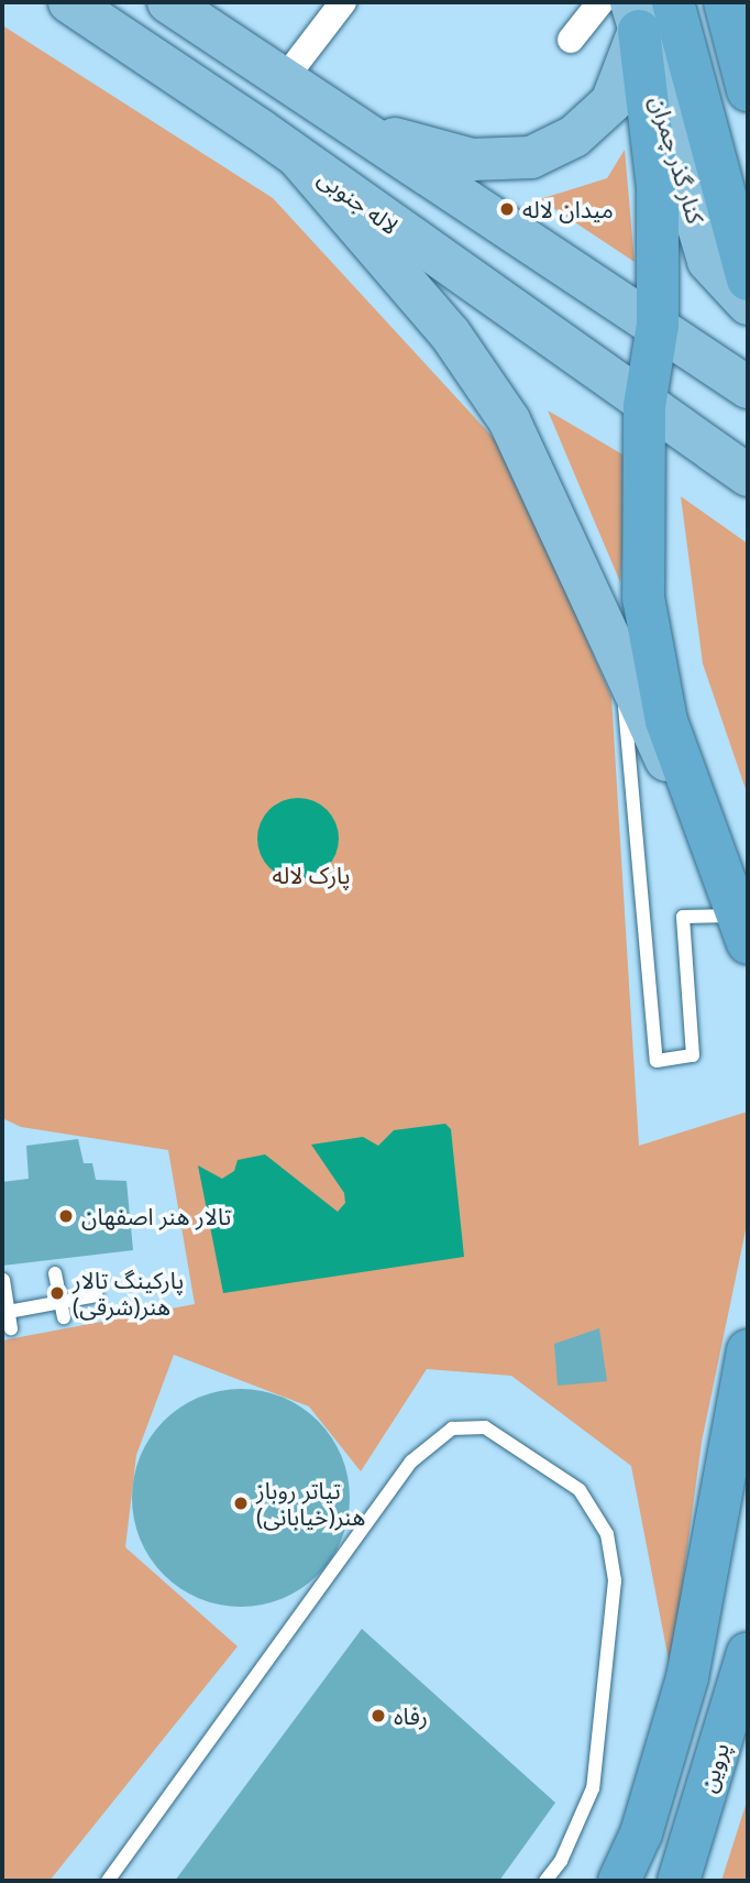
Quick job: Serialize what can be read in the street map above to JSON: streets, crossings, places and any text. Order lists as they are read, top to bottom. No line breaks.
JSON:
{"streets":{"highway":["پروین"],"main road":["کنار گذر چمران","لاله جنوبی"]},"parks":["پارک لاله"],"places":["میدان لاله","تالار هنر اصفهان","پارکینگ تالار هنر(شرقی)","تیاتر روباز هنر(خیابانی)","رفاه"]}
